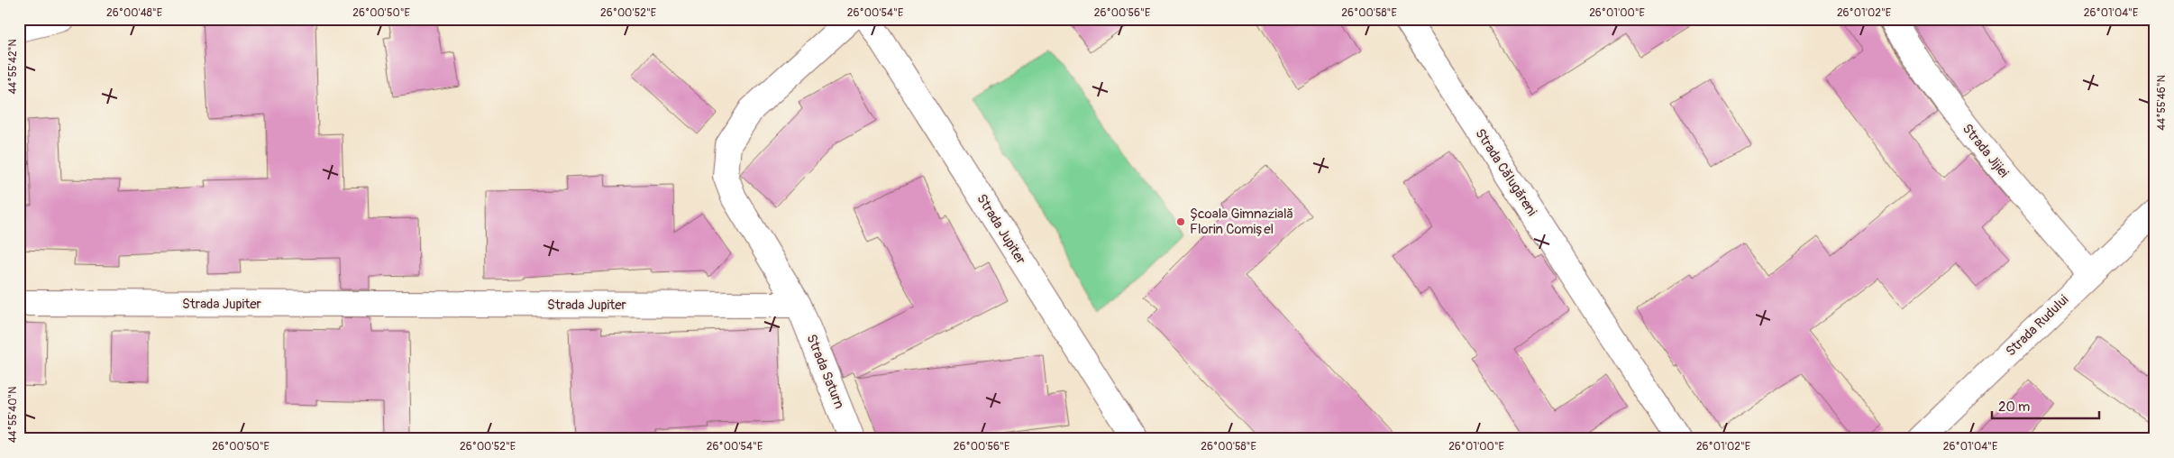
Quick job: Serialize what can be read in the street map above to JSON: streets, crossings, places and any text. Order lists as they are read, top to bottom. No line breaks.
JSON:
{"streets":{"street":["Strada Jijiei","Strada Călugăreni","Strada Jupiter","Strada Rudului","Strada Saturn"]},"crossings":[["Strada Jijiei","Strada Rudului"],["Strada Jupiter","Strada Saturn"]],"places":["Școala Gimnazială Florin Comișel"],"scale_bar":"20 m","coordinates":["26°00'48\"E","26°00'50\"E","26°00'52\"E","26°00'54\"E","26°00'56\"E","26°00'58\"E","26°01'00\"E","26°01'02\"E","26°01'04\"E","44°55'42\"N","44°55'46\"N","44°55'40\"N"]}
